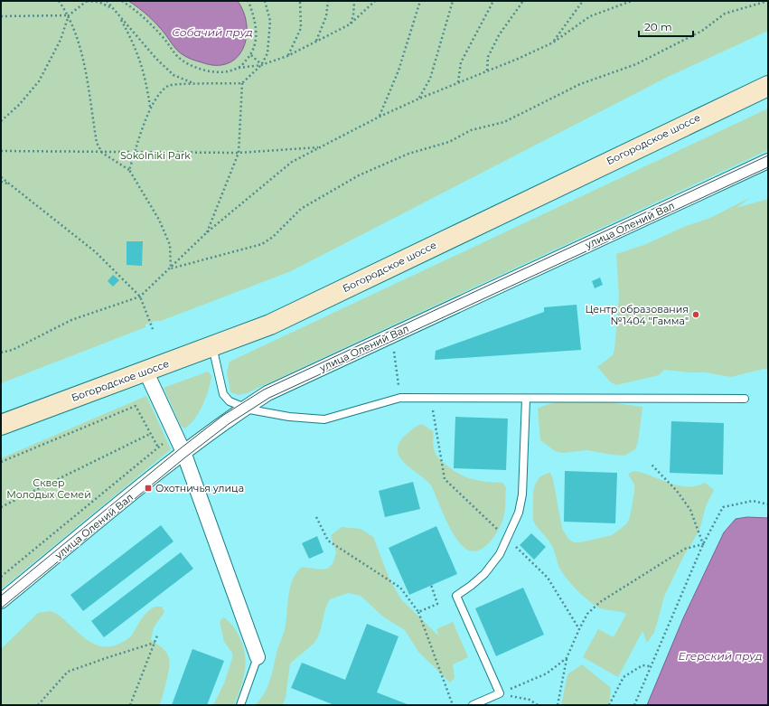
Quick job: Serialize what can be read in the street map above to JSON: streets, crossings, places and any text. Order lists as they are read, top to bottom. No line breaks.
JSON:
{"streets":{"main road":["Богородское шоссе"],"street":["улица Олений Вал"]},"water":["Собачий пруд","Егерский пруд"],"parks":["Sokolniki Park","Сквер Молодых Семей"],"places":{"other":["Центр образования №1404 \"Гамма\""],"transit":["Охотничья улица"]},"scale_bar":"20 m"}
